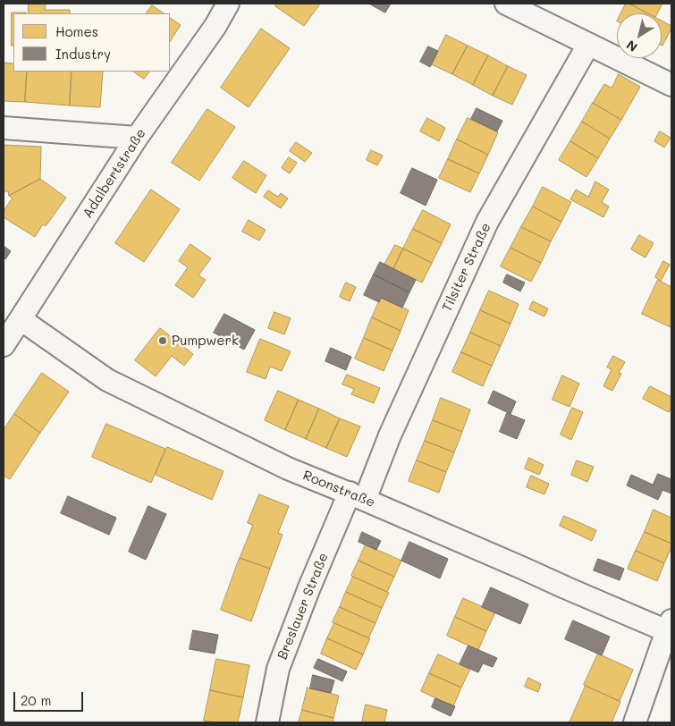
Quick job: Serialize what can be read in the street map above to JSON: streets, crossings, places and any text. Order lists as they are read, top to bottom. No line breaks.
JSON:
{"streets":{"street":["Adalbertstraße","Tilsiter Straße","Roonstraße","Breslauer Straße"]},"crossings":[["Adalbertstraße","Roonstraße"],["Tilsiter Straße","Roonstraße"],["Tilsiter Straße","Breslauer Straße"],["Roonstraße","Breslauer Straße"]],"places":["Pumpwerk"],"legend":["Homes","Industry"],"scale_bar":"20 m","north":"bottom left"}
